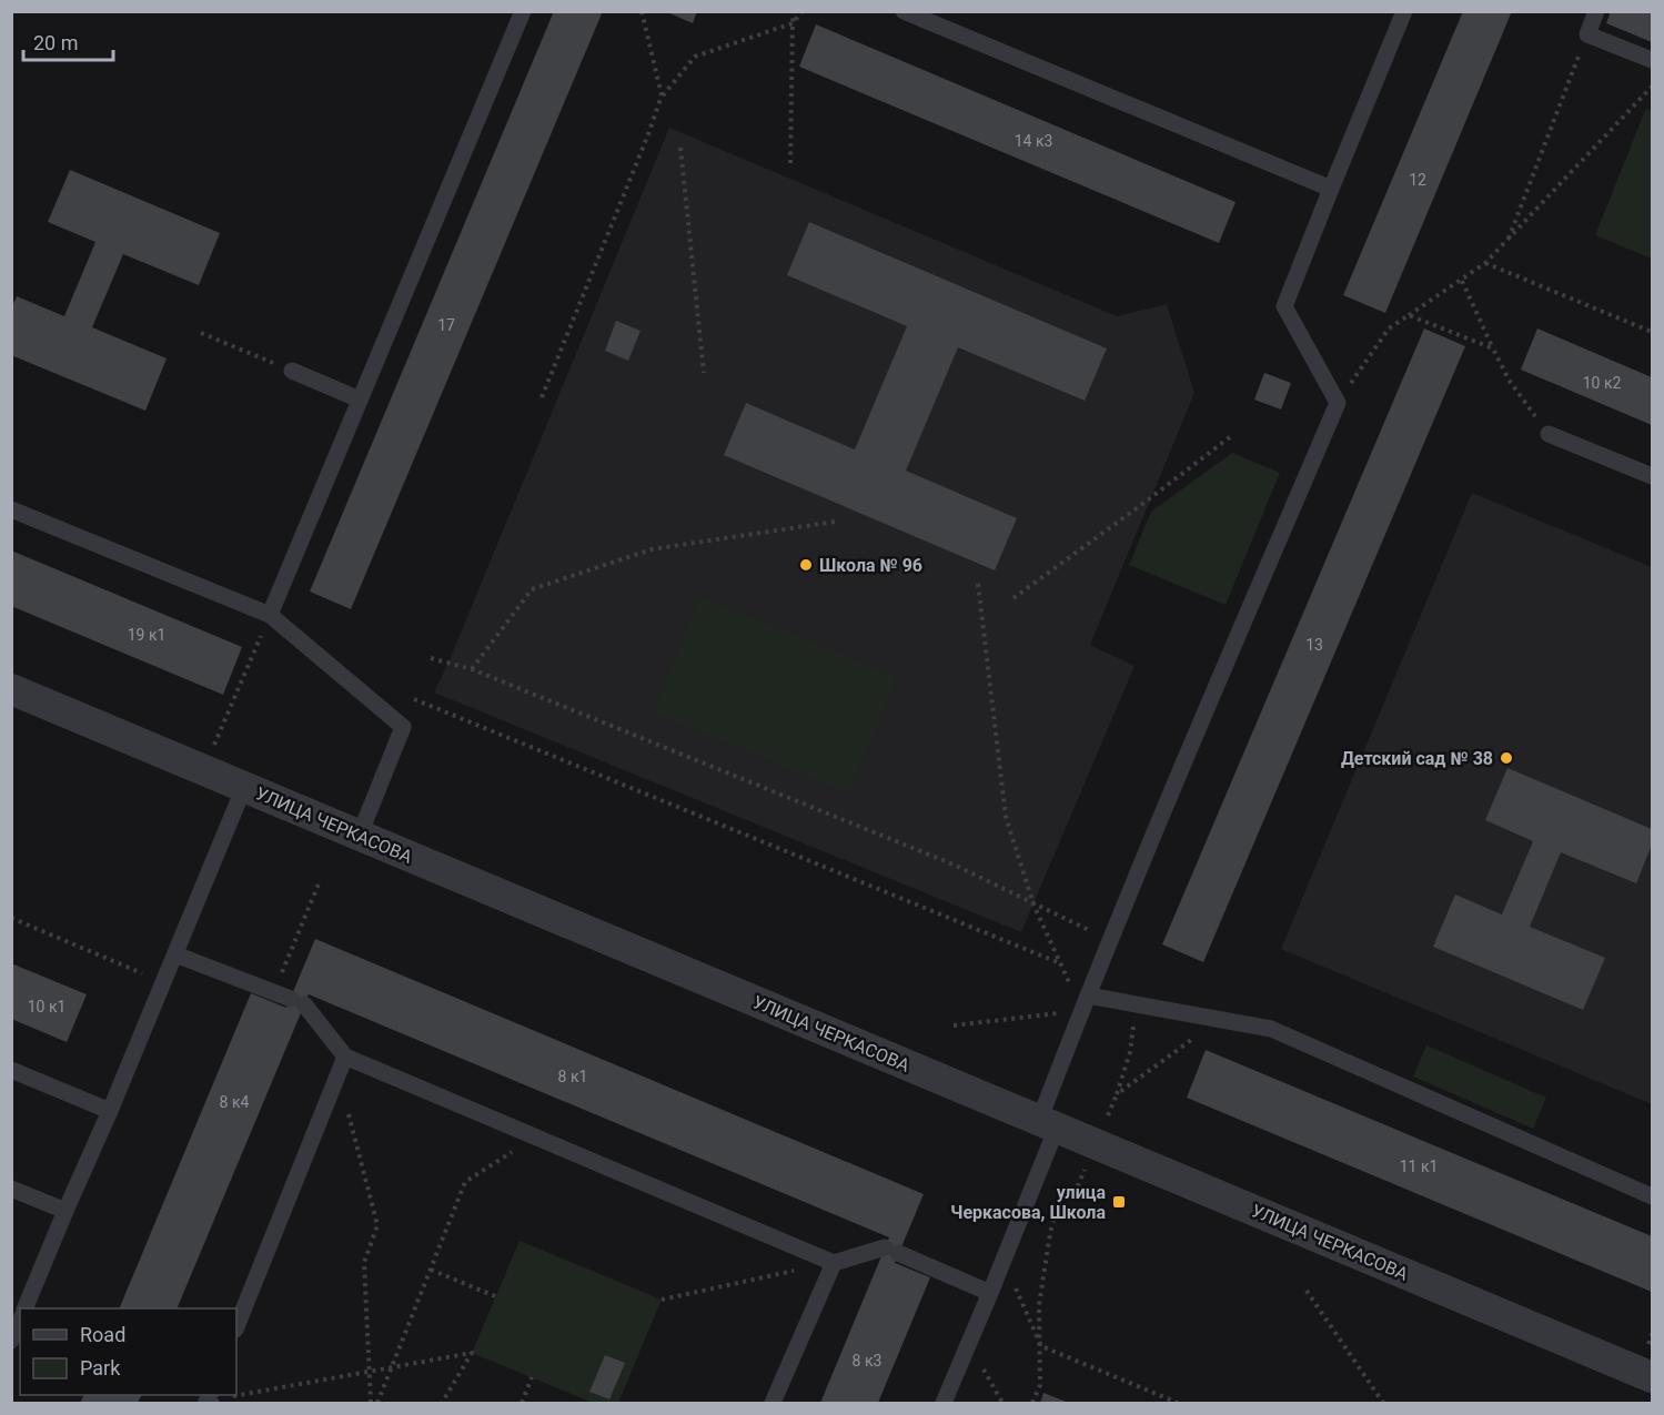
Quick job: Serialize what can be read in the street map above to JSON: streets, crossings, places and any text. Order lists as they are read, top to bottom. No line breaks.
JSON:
{"streets":{"street":["УЛИЦА ЧЕРКАСОВА"]},"places":{"other":["Школа № 96","Детский сад № 38"],"transit":["улица Черкасова, Школа"]},"house_numbers":["14 к3","12","17","10 к2","19 к1","13","10 к1","8 к1","8 к4","11 к1","8 к3"],"legend":["Road","Park"],"scale_bar":"20 m"}
